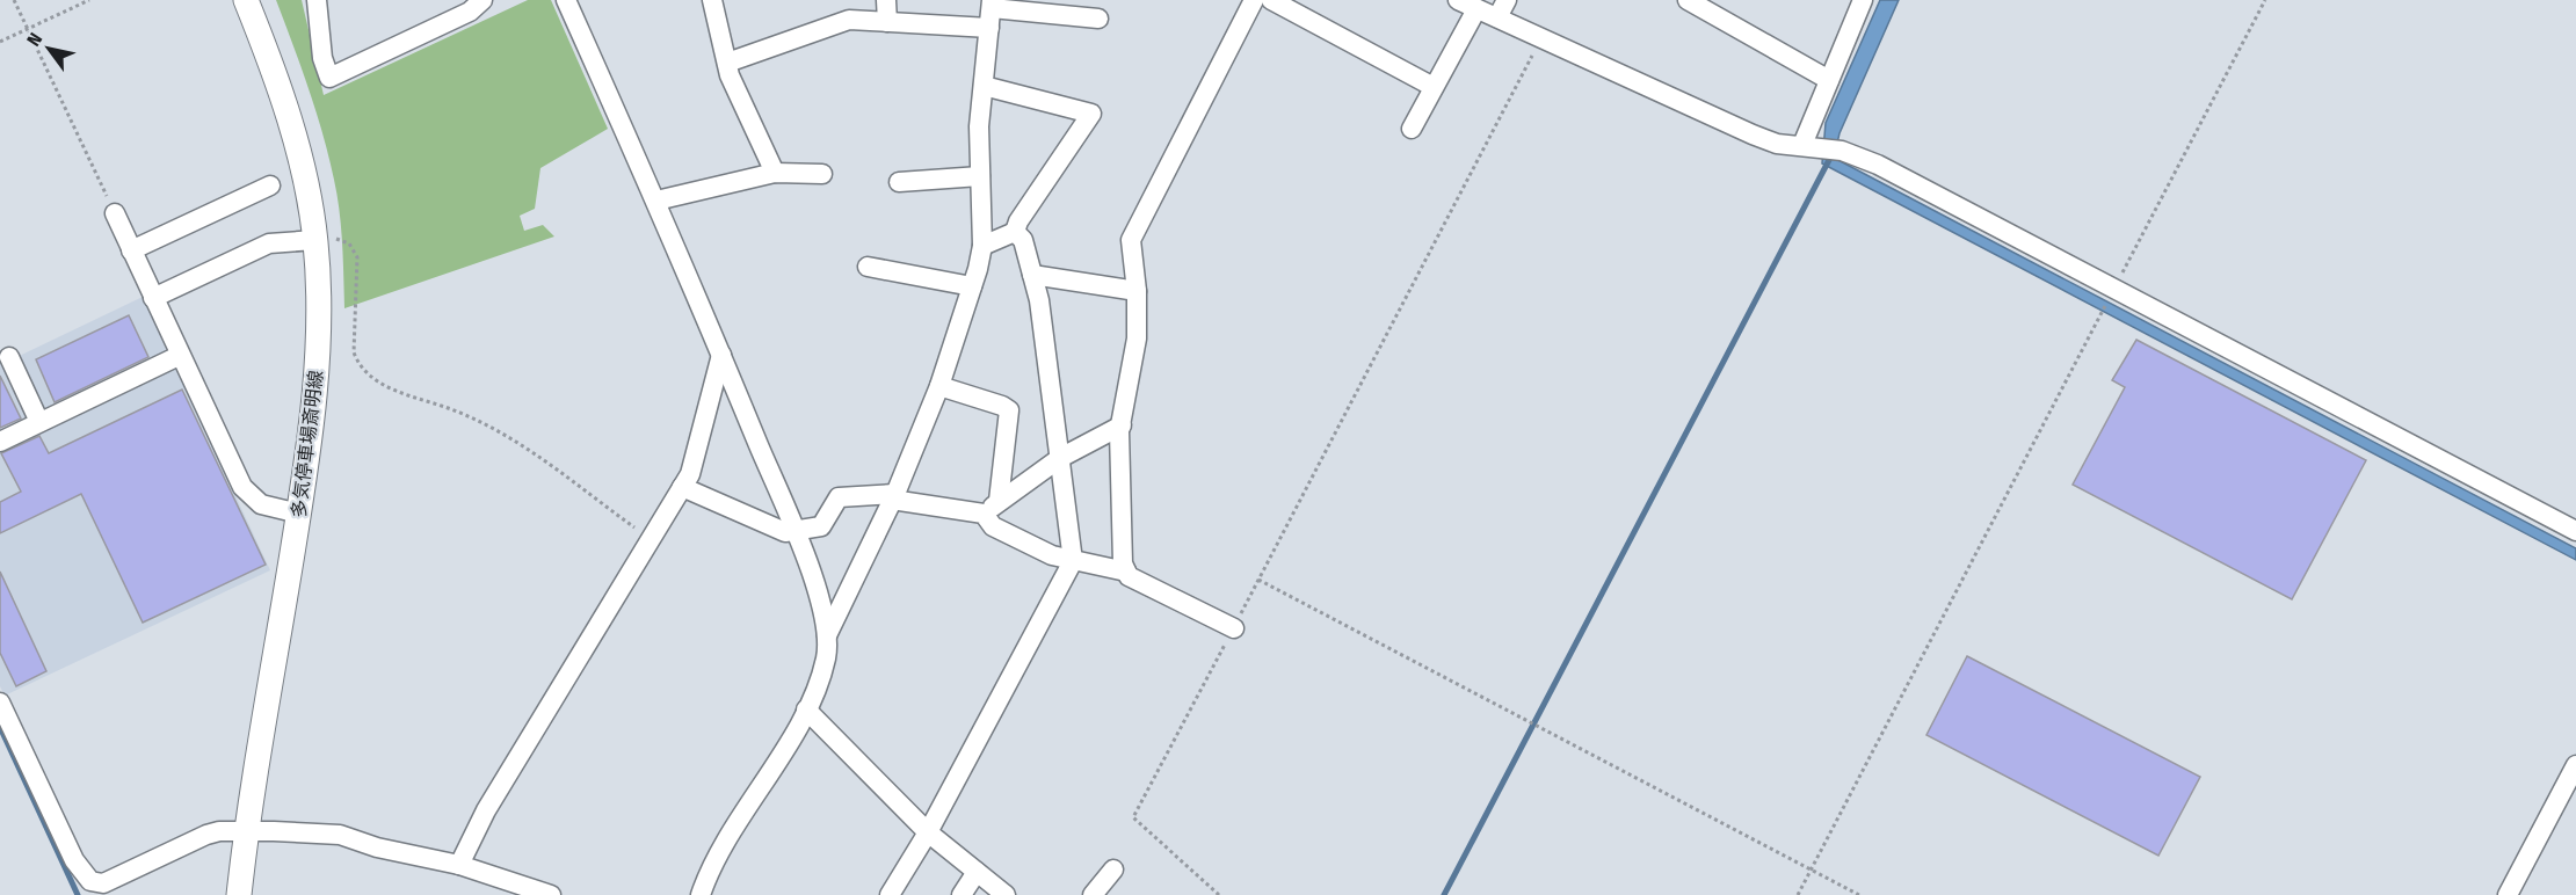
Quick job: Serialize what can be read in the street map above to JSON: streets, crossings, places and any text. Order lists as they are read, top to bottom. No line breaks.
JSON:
{"streets":{"main road":["多気停車場斎明線"]},"north":"top left"}
